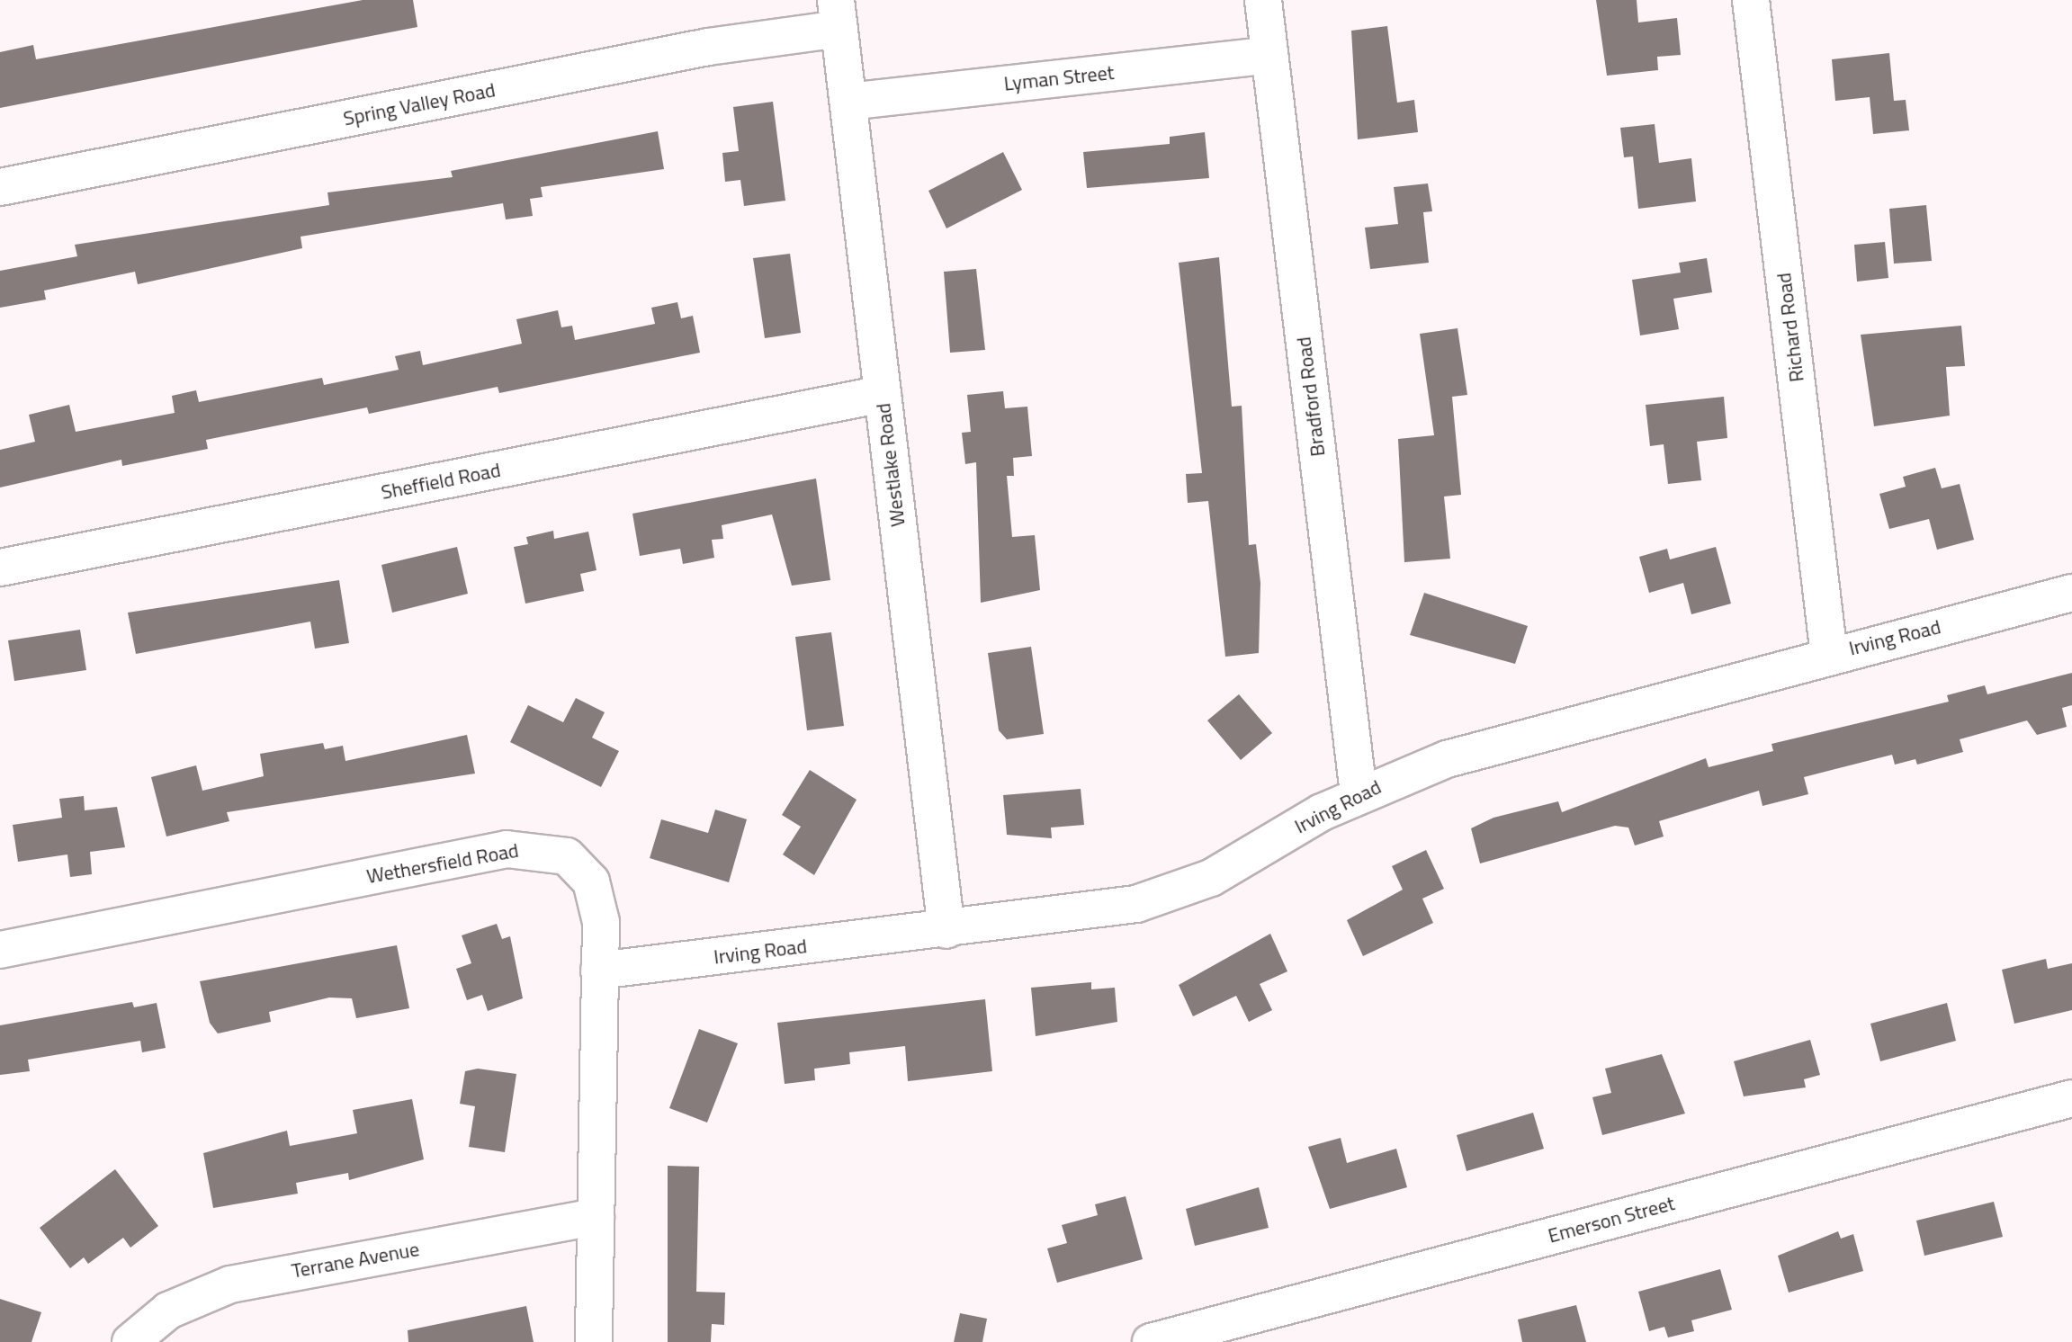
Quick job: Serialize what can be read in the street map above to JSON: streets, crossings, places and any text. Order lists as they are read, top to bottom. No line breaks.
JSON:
{"streets":{"street":["Lyman Street","Spring Valley Road","Richard Road","Bradford Road","Westlake Road","Sheffield Road","Irving Road","Wethersfield Road","Emerson Street","Terrane Avenue"]},"crossings":[["Lyman Street","Bradford Road"],["Lyman Street","Westlake Road"],["Spring Valley Road","Westlake Road"],["Richard Road","Irving Road"],["Bradford Road","Irving Road"],["Westlake Road","Sheffield Road"],["Westlake Road","Irving Road"],["Irving Road","Wethersfield Road"],["Wethersfield Road","Terrane Avenue"]]}
